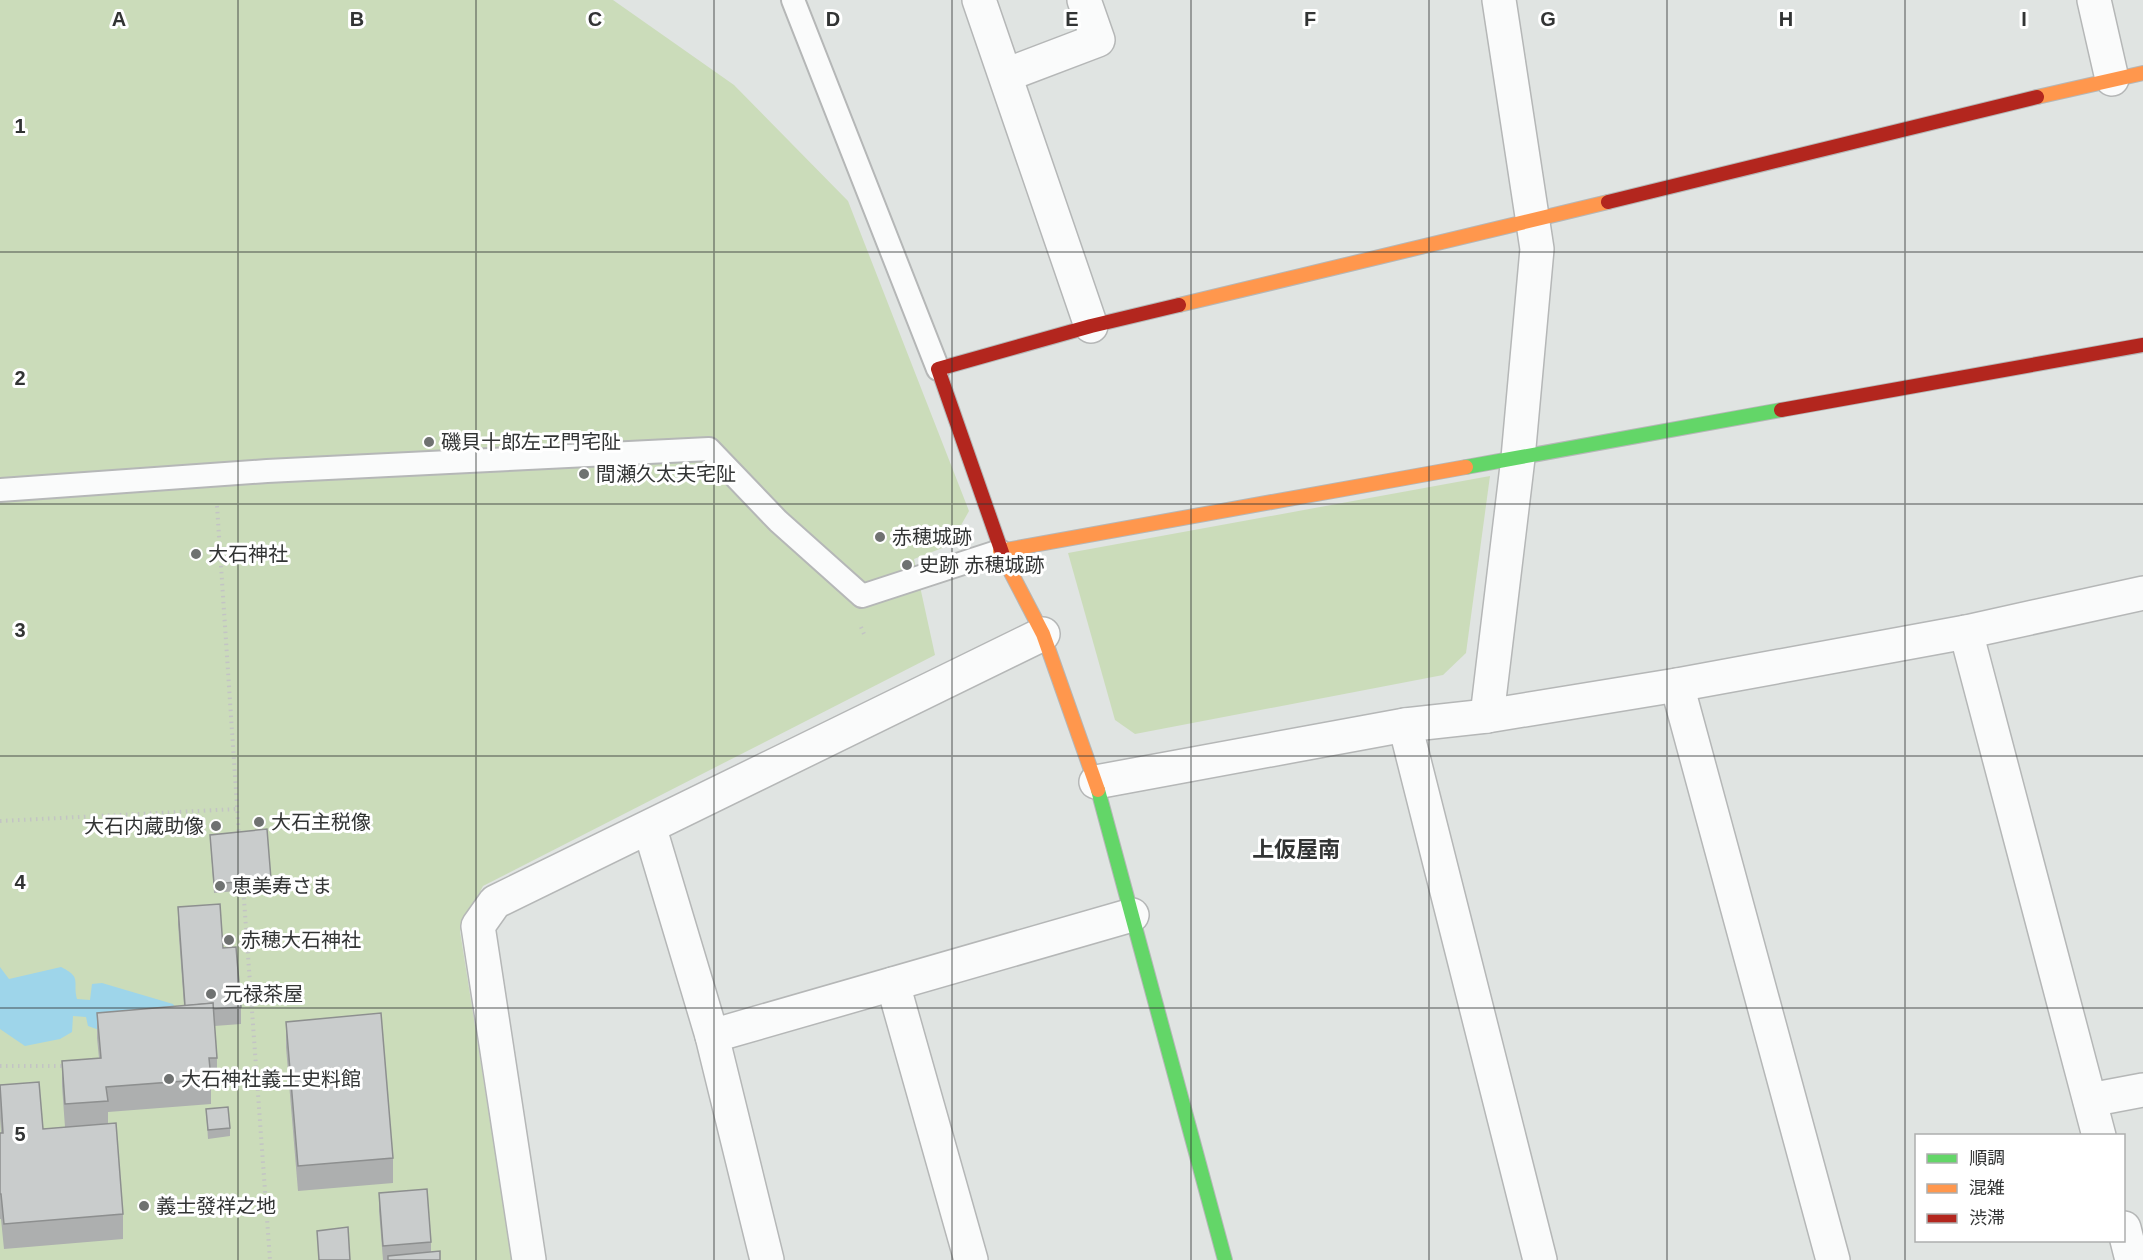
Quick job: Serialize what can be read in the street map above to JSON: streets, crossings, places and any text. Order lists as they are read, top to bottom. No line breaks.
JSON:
{"districts":["上仮屋南"],"places":["磯貝十郎左ヱ門宅阯","間瀬久太夫宅阯","赤穂城跡","大石神社","史跡 赤穂城跡","大石主税像","大石内蔵助像","恵美寿さま","赤穂大石神社","元禄茶屋","大石神社義士史料館","義士發祥之地"],"legend":["順調","混雑","渋滞"],"grid":{"columns":["A","B","C","D","E","F","G","H","I"],"rows":["1","2","3","4","5"]}}
